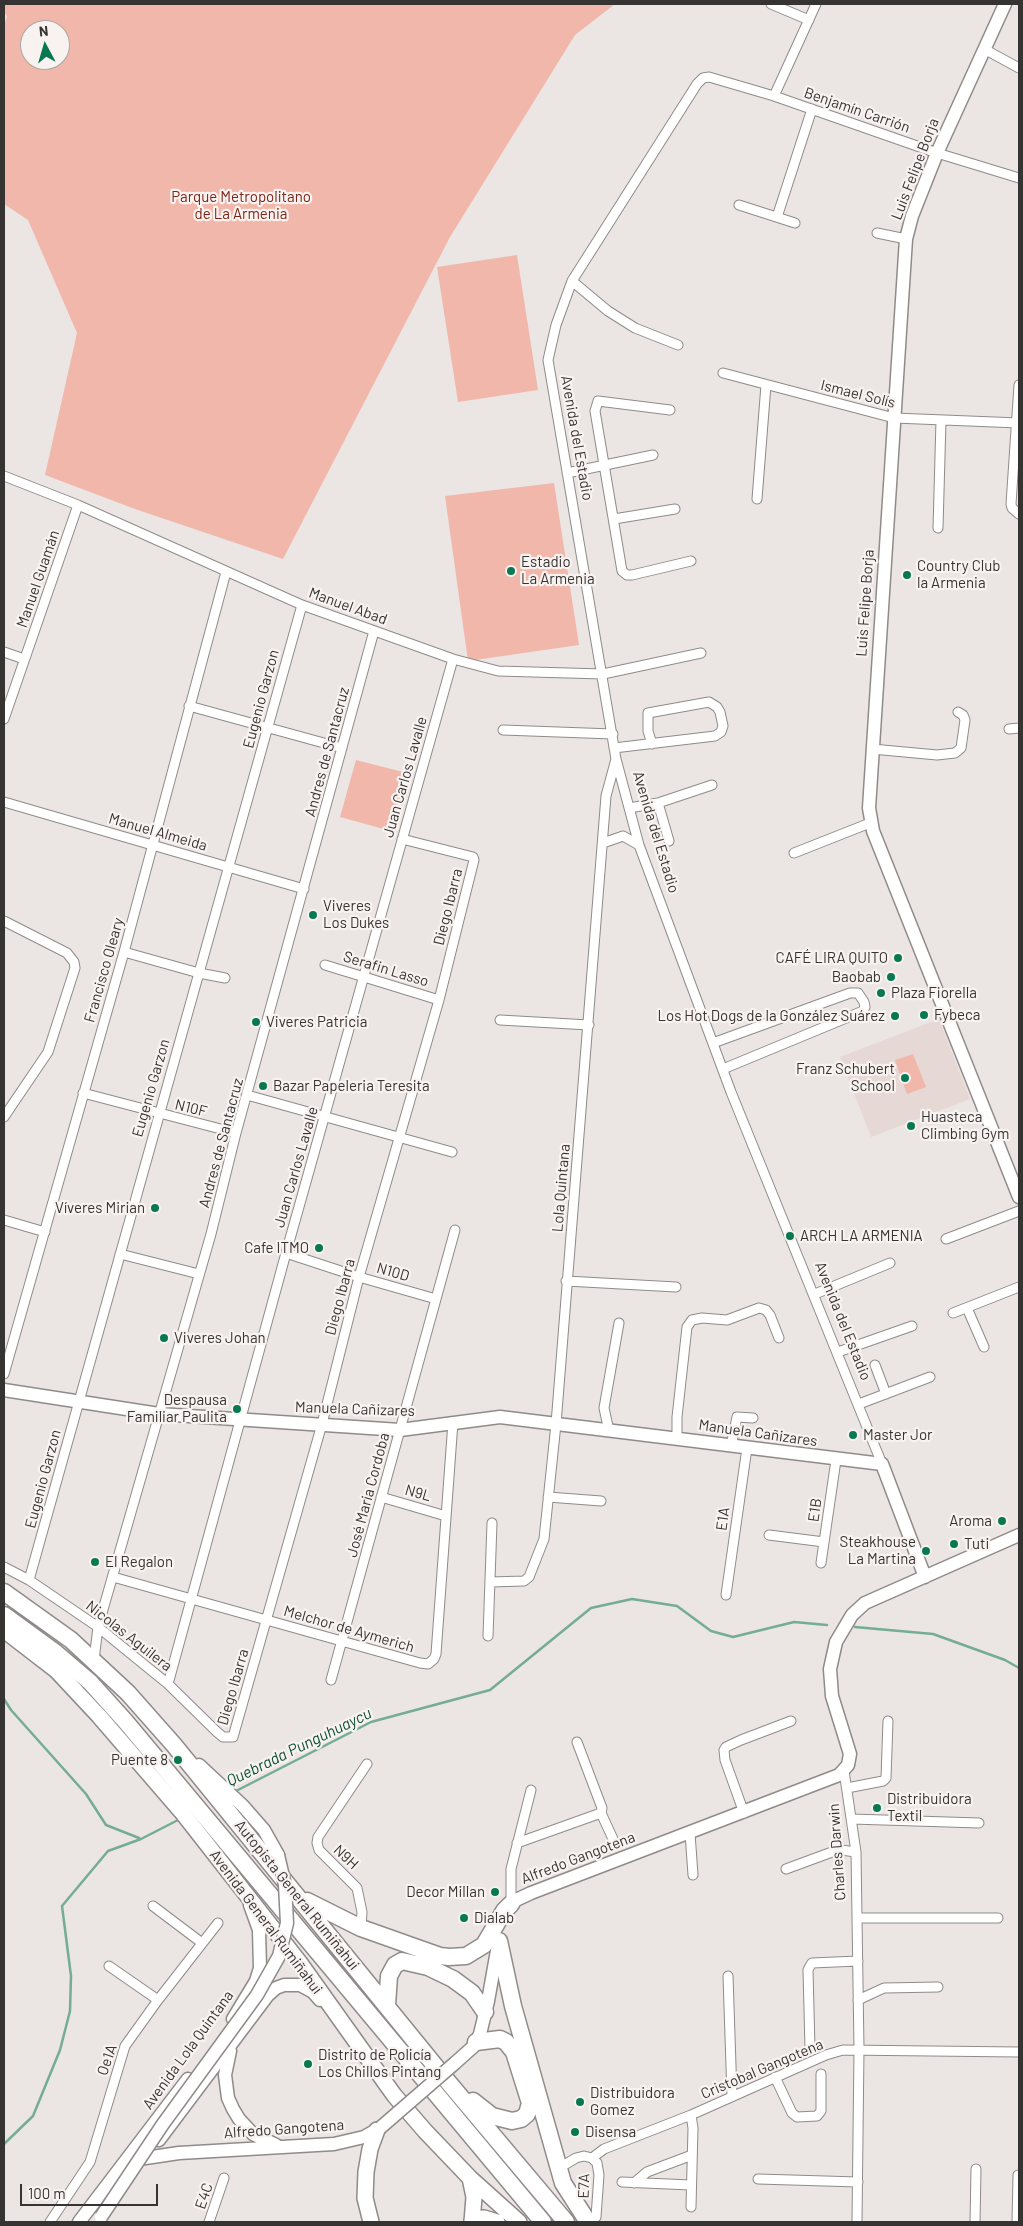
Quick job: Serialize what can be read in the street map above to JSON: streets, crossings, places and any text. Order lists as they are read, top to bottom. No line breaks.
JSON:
{"streets":{"highway":["Autopista General Rumiñahui"],"main road":["Avenida General Rumiñahui"],"street":["Benjamín Carrión","Luis Felipe Borja","Ismael Solís","Avenida del Estadio","Manuel Guamán","Manuel Abad","Eugenio Garzon","Andres de Santacruz","Juan Carlos Lavalle","Manuel Almeida","Diego Ibarra","Serafin Lasso","Francisco Oleary","N10F","Lola Quintana","N10D","Manuela Cañizares","N9L","José Maria Cordoba","E1B","E1A","Melchor de Aymerich","Nicolas Aguilera","Charles Darwin","N9H","Alfredo Gangotena","Avenida Lola Quintana","Oe1A","Cristobal Gangotena","E7A","E4C"]},"crossings":[["Benjamín Carrión","Luis Felipe Borja"],["Benjamín Carrión","Avenida del Estadio"],["Luis Felipe Borja","Ismael Solís"],["Avenida del Estadio","Manuel Abad"],["Avenida del Estadio","Lola Quintana"],["Avenida del Estadio","Manuela Cañizares"],["Avenida del Estadio","Charles Darwin"],["Manuel Guamán","Manuel Abad"],["Manuel Abad","Eugenio Garzon"],["Manuel Abad","Andres de Santacruz"],["Manuel Abad","Juan Carlos Lavalle"],["Manuel Abad","Francisco Oleary"],["Eugenio Garzon","Manuel Almeida"],["Eugenio Garzon","N10F"],["Eugenio Garzon","Manuela Cañizares"],["Eugenio Garzon","Nicolas Aguilera"],["Andres de Santacruz","Manuel Almeida"],["Andres de Santacruz","N10F"],["Andres de Santacruz","Manuela Cañizares"],["Andres de Santacruz","Melchor de Aymerich"],["Andres de Santacruz","Nicolas Aguilera"],["Andres de Santacruz","Autopista General Rumiñahui"],["Juan Carlos Lavalle","Diego Ibarra"],["Juan Carlos Lavalle","Serafin Lasso"],["Juan Carlos Lavalle","N10D"],["Juan Carlos Lavalle","Manuela Cañizares"],["Juan Carlos Lavalle","Melchor de Aymerich"],["Juan Carlos Lavalle","Nicolas Aguilera"],["Manuel Almeida","Francisco Oleary"],["Diego Ibarra","Serafin Lasso"],["Diego Ibarra","N10D"],["Diego Ibarra","Manuela Cañizares"],["Diego Ibarra","Melchor de Aymerich"],["Diego Ibarra","Nicolas Aguilera"],["Francisco Oleary","N10F"],["Lola Quintana","Manuela Cañizares"],["N10D","José Maria Cordoba"],["Manuela Cañizares","José Maria Cordoba"],["Manuela Cañizares","E1B"],["Manuela Cañizares","E1A"],["Manuela Cañizares","Melchor de Aymerich"],["N9L","José Maria Cordoba"],["N9L","Melchor de Aymerich"],["José Maria Cordoba","Melchor de Aymerich"],["Charles Darwin","Alfredo Gangotena"],["Charles Darwin","Cristobal Gangotena"],["Alfredo Gangotena","Avenida Lola Quintana"],["Autopista General Rumiñahui","Avenida General Rumiñahui"],["Autopista General Rumiñahui","Avenida Lola Quintana"],["Avenida General Rumiñahui","Avenida Lola Quintana"],["Cristobal Gangotena","E7A"]],"water":["Quebrada Punguhuaycu"],"parks":["Parque Metropolitano de La Armenia"],"places":["Estadio La Armenia","Country Club la Armenia","Viveres Los Dukes","CAFÉ LIRA QUITO","Baobab","Plaza Fiorella","Fybeca","Los Hot Dogs de la González Suárez","Viveres Patricia","Franz Schubert School","Bazar Papeleria Teresita","Huasteca Climbing Gym","Víveres Mirian","ARCH LA ARMENIA","Cafe ITMO","Viveres Johan","Despausa Familiar Paulita","Master Jor","Aroma","Tuti","Steakhouse La Martina","El Regalon","Puente 8","Distribuidora Textil","Decor Millan","Dialab","Distrito de Policía Los Chillos Pintang","Distribuidora Gomez","Disensa"],"scale_bar":"100 m","north":"top"}
